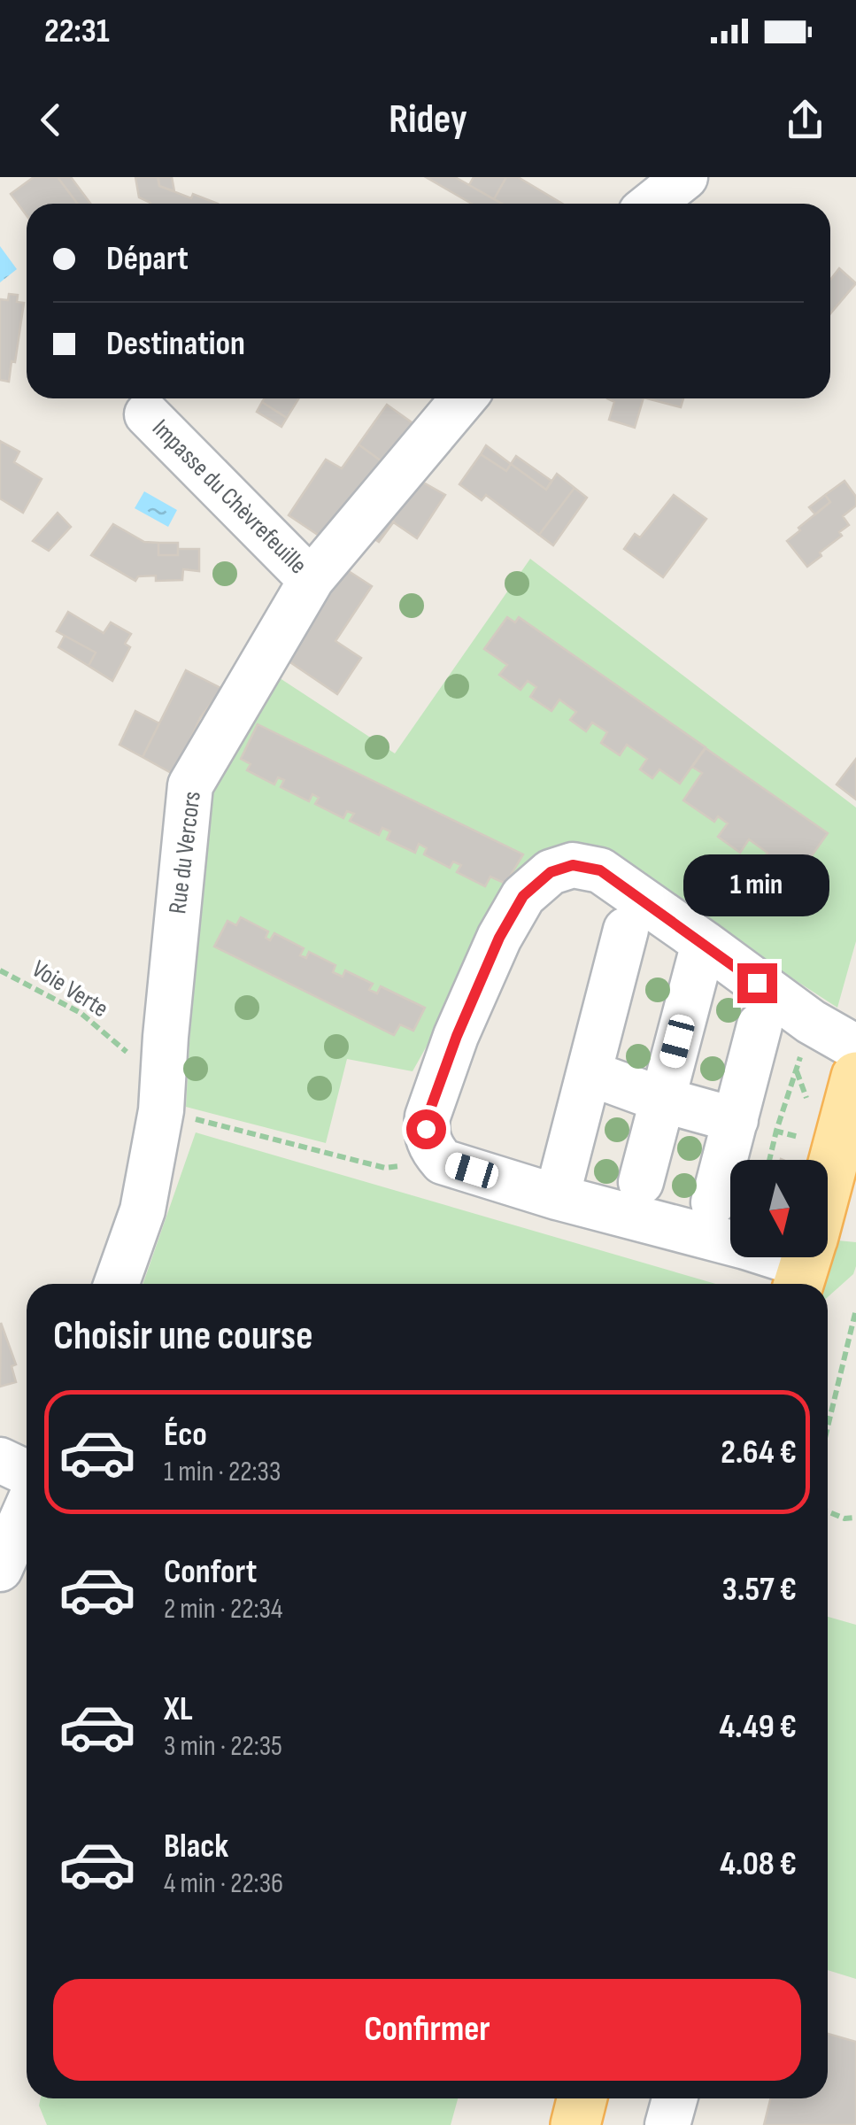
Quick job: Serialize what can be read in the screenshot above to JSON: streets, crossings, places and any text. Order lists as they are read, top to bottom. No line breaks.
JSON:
{"streets":{"street":["Impasse du Chèvrefeuille","Rue du Vercors"],"path":["Voie Verte"]},"crossings":[["Impasse du Chèvrefeuille","Rue du Vercors"],["Rue du Vercors","Voie Verte"]],"north":"bottom","page":{"status":"22:31","header":"Ridey","banner":["Départ","Destination"],"bubble":"1 min","heading":"Choisir une course","list":[{"name":"Éco","note":"1 min · 22:33","value":"2.64 €"},{"name":"Confort","note":"2 min · 22:34","value":"3.57 €"},{"name":"XL","note":"3 min · 22:35","value":"4.49 €"},{"name":"Black","note":"4 min · 22:36","value":"4.08 €"}],"buttons":"Confirmer"}}
